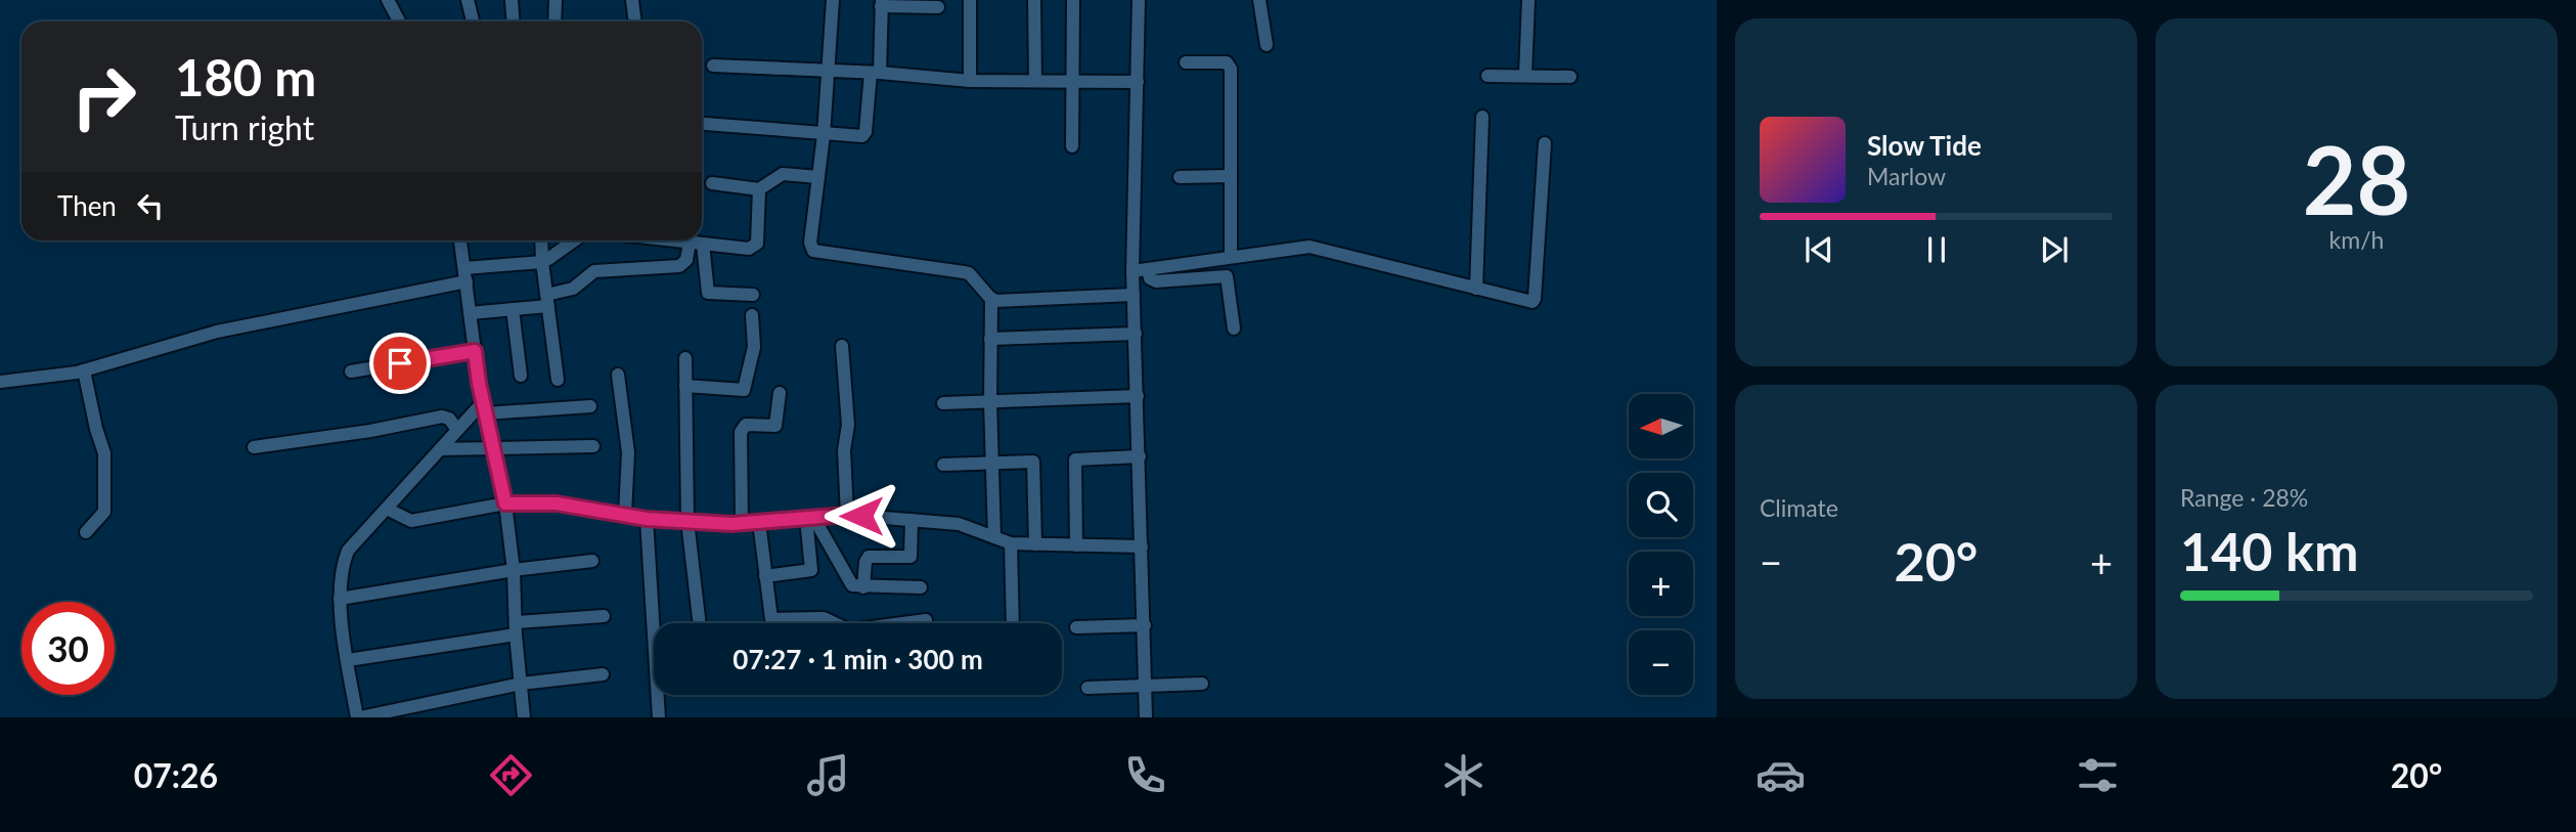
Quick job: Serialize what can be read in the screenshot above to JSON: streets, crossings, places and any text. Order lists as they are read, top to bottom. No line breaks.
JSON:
{"north":"left","page":{"tile":[["28","km/h"],"Climate",["Range · 28%","140 km"]],"turn":["180 m","Turn right"],"song":["Slow Tide","Marlow"],"then":"Then","map_buttons":["+","−"],"heat":["−","20°","+"],"limit":"30","trip":"07:27 · 1 min · 300 m","tabs":["07:26","20°"]}}
